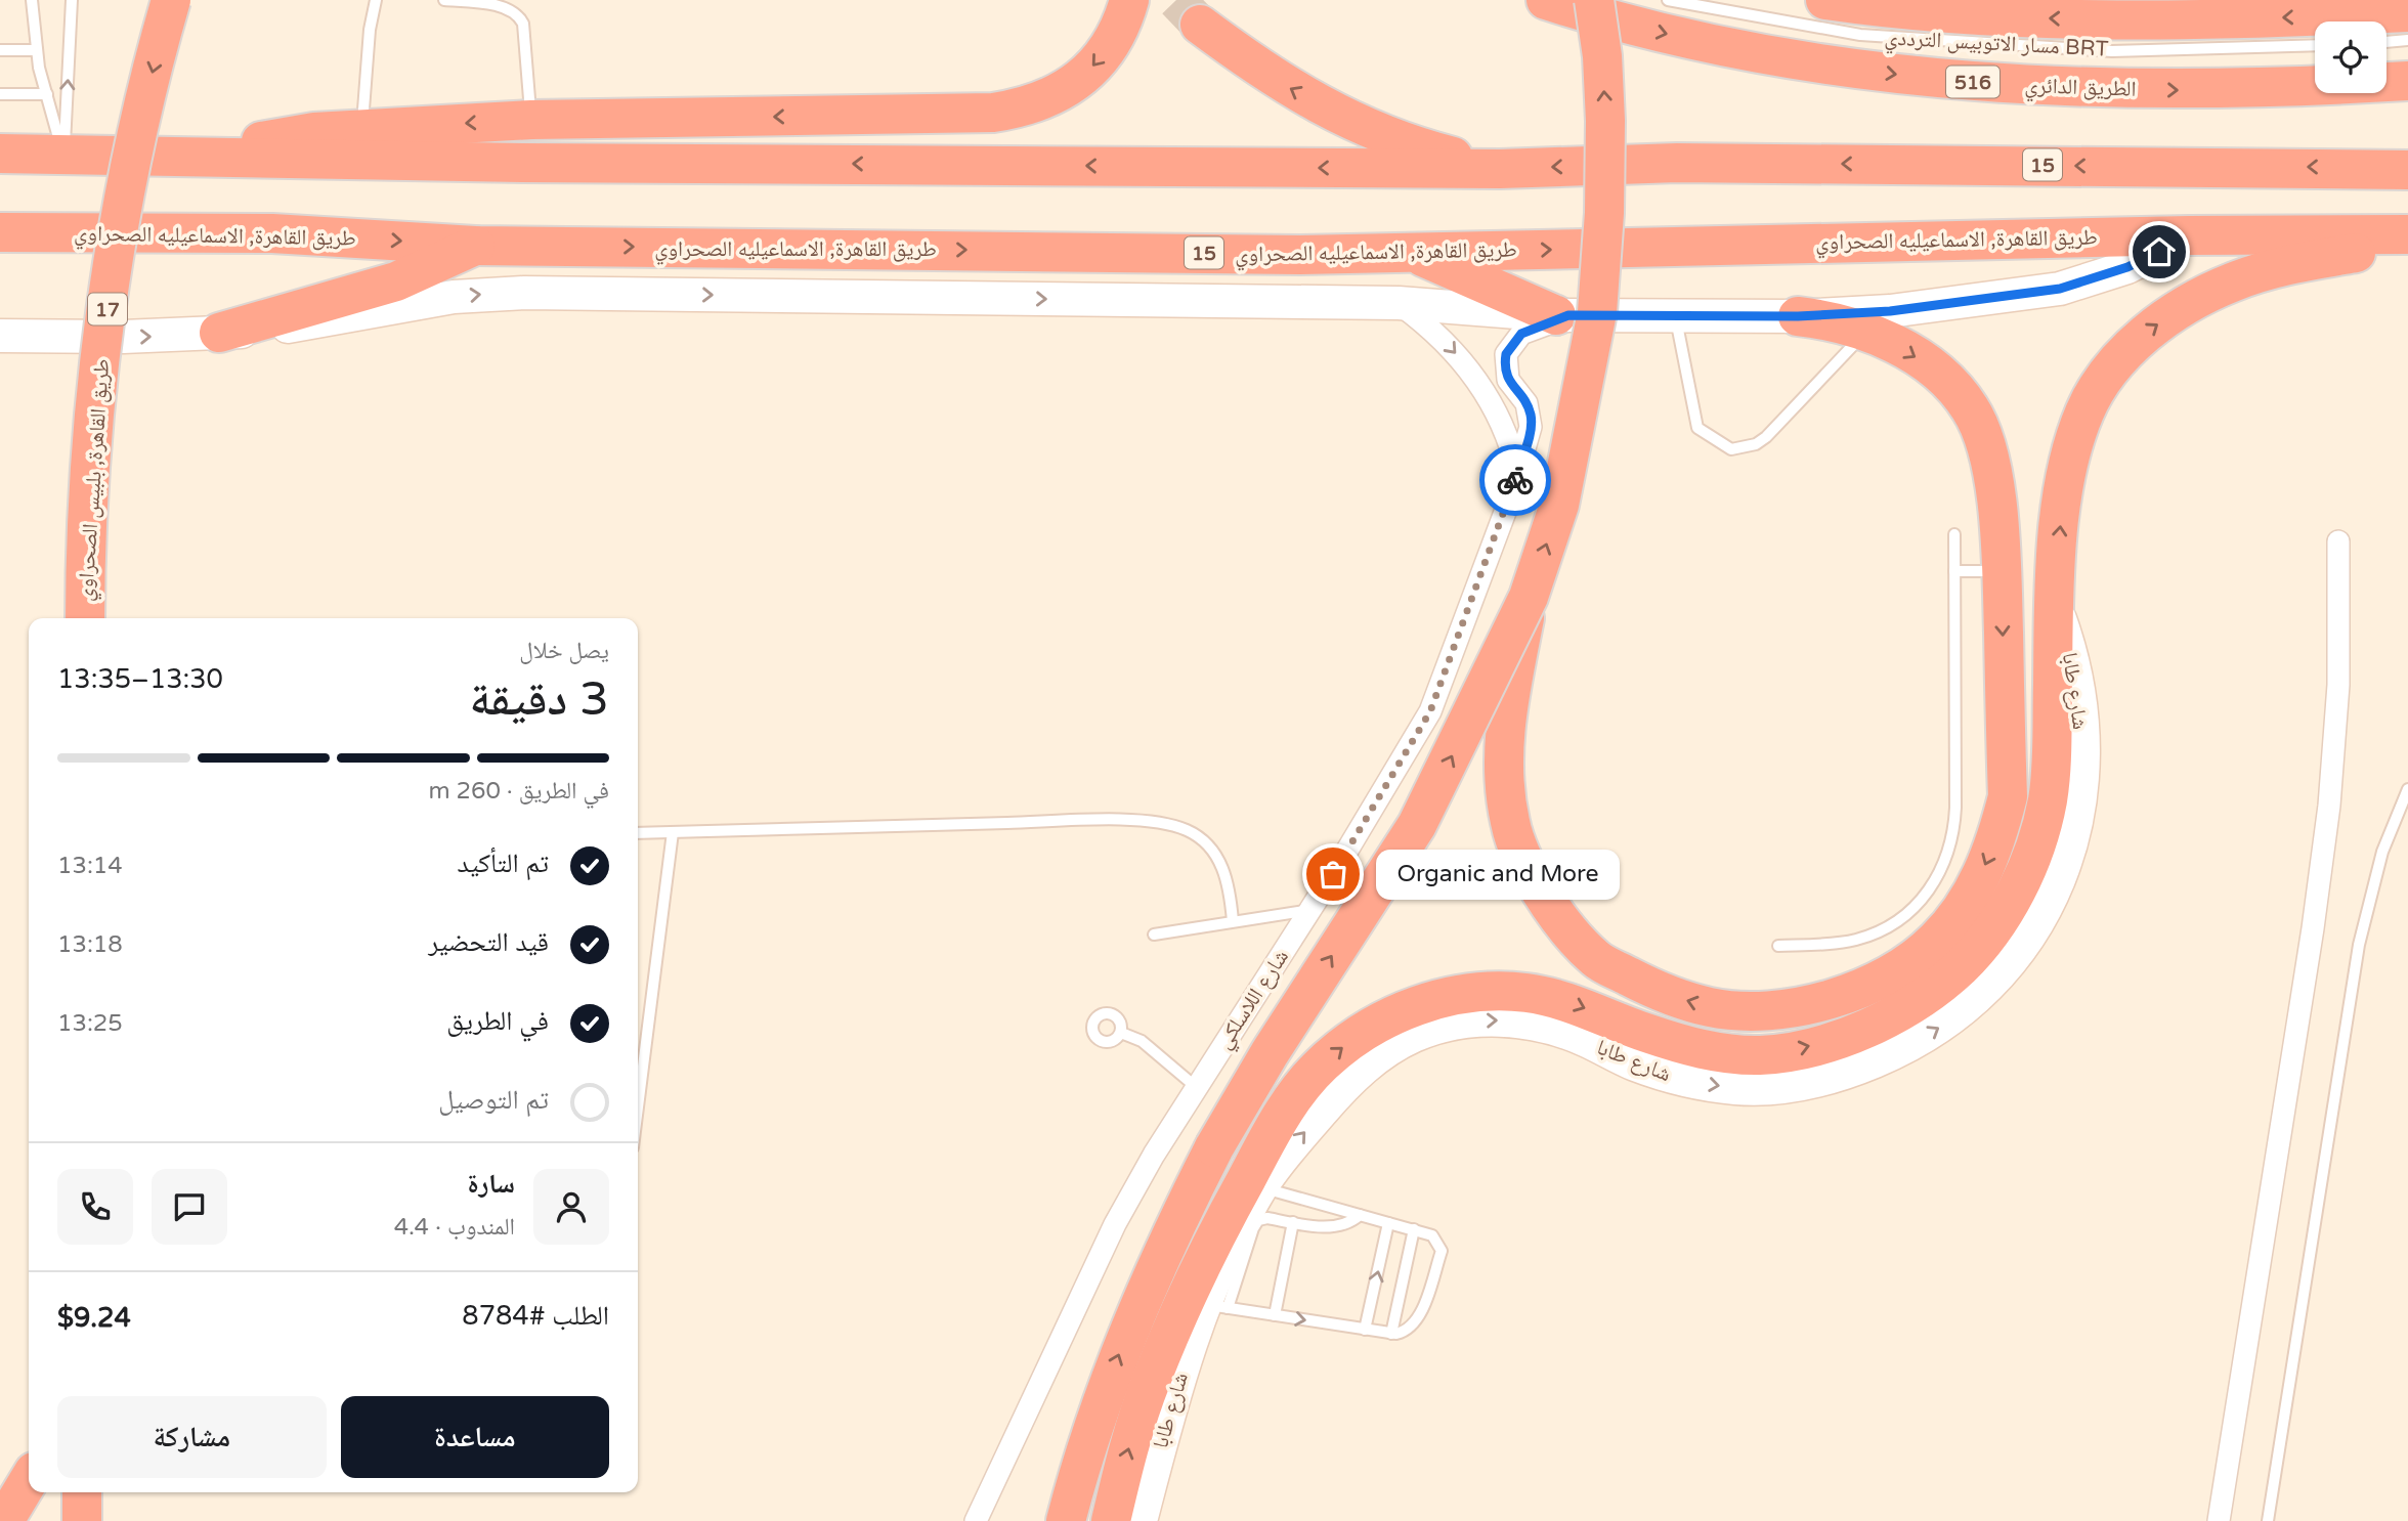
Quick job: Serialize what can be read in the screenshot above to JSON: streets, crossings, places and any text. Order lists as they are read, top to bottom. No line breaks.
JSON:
{"streets":{"highway":["516","الطريق الدائري","15","طريق القاهرة, الاسماعيليه الصحراوي","17","طريق القاهرة, بلبيس الصحراوي"],"street":["شارع طابا","شارع اللاسلكي"],"lane":["مسار الاتوبيس الترددي BRT"]},"one_way":["طريق القاهرة, بلبيس الصحراوي"],"places":["Organic and More"],"page":{"heading":["3 دقيقة","يصل خلال","13:30–13:35"],"panel":["سارة","المندوب · 4.4","الطلب #8784","$9.24"],"bar":"في الطريق · 260 m","list":[["تم التأكيد","13:14"],["قيد التحضير","13:18"],["في الطريق","13:25"],"تم التوصيل"],"bubble":"Organic and More","buttons":["مساعدة","مشاركة"]}}
